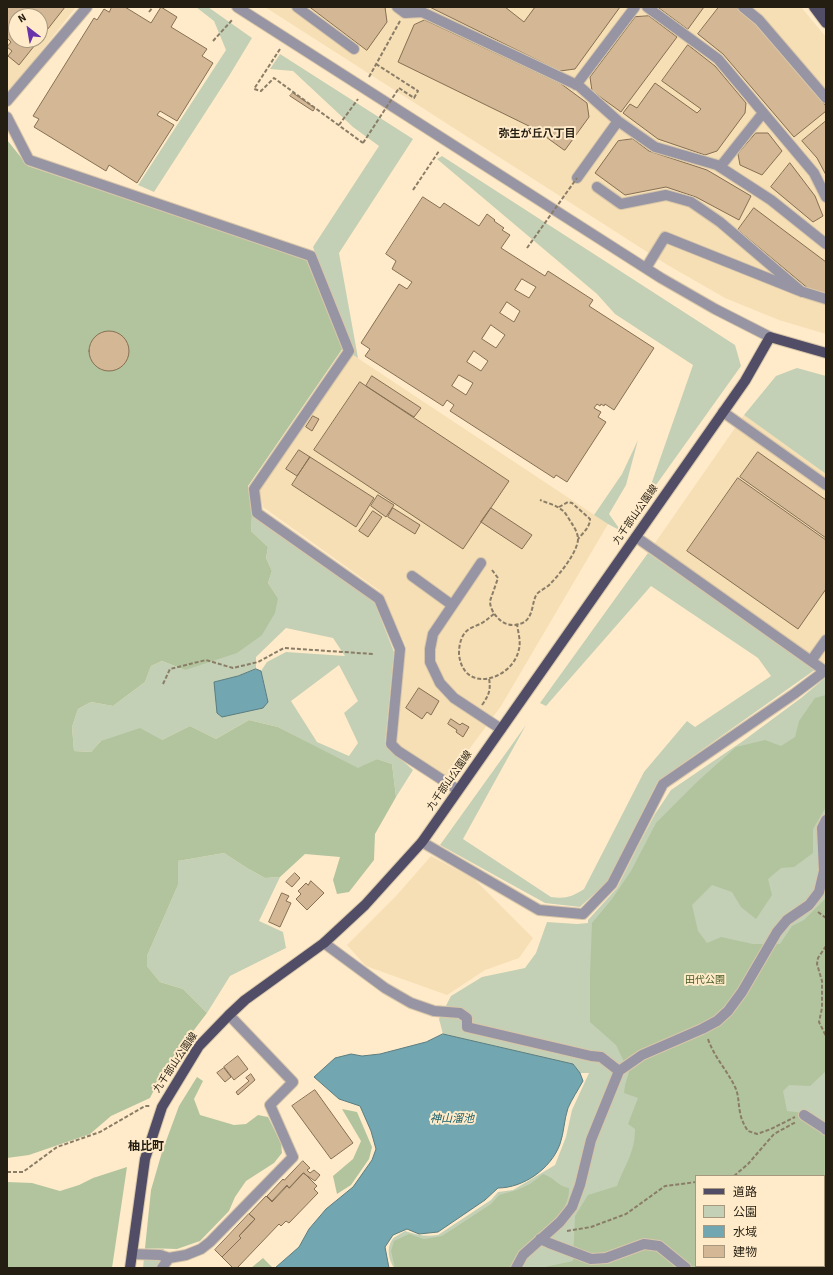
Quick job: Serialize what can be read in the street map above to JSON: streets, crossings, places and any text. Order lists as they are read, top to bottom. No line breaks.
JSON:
{"streets":{"main road":["九千部山公園線"]},"districts":["弥生が丘八丁目","柚比町"],"water":["神山溜池"],"parks":["田代公園"],"legend":["道路","公園","水域","建物"],"north":"top left"}
